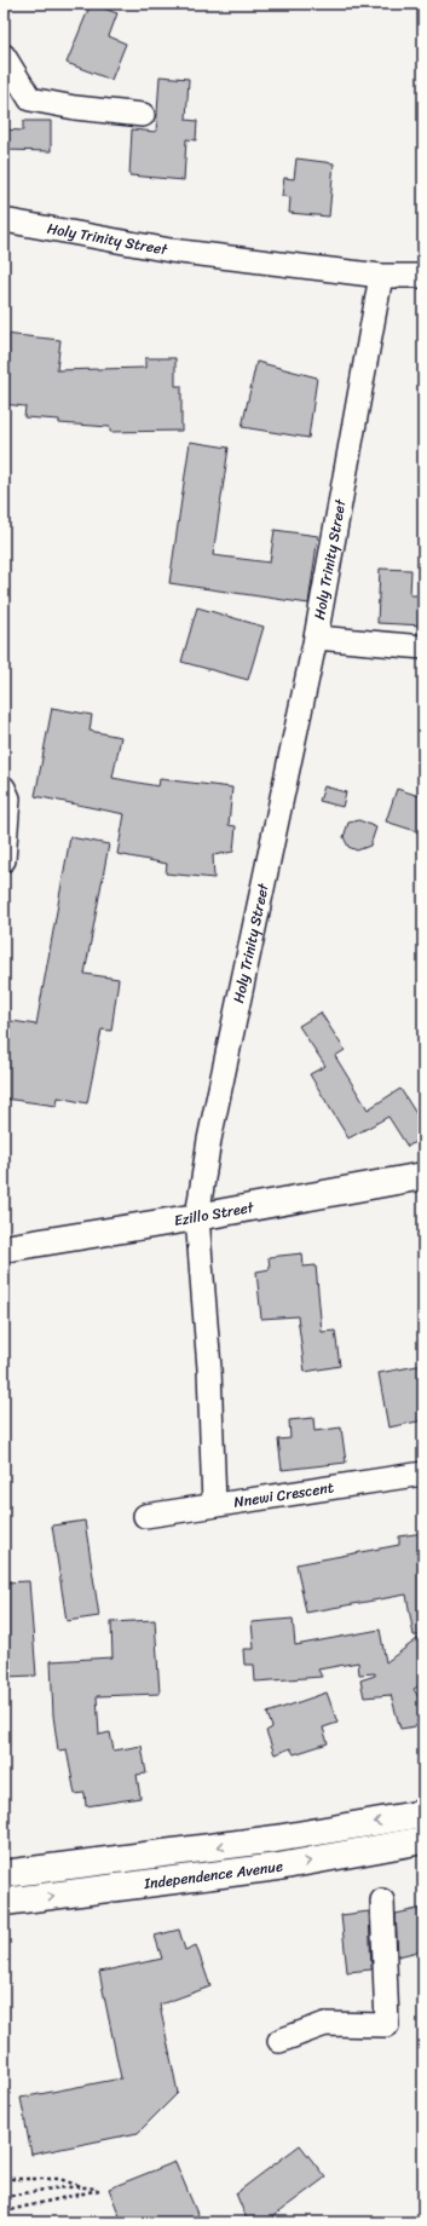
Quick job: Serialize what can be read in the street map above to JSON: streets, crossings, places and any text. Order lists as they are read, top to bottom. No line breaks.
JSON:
{"streets":{"main road":["Ezillo Street","Independence Avenue"],"street":["Holy Trinity Street","Nnewi Crescent"]},"crossings":[["Holy Trinity Street","Ezillo Street"],["Holy Trinity Street","Nnewi Crescent"]]}
